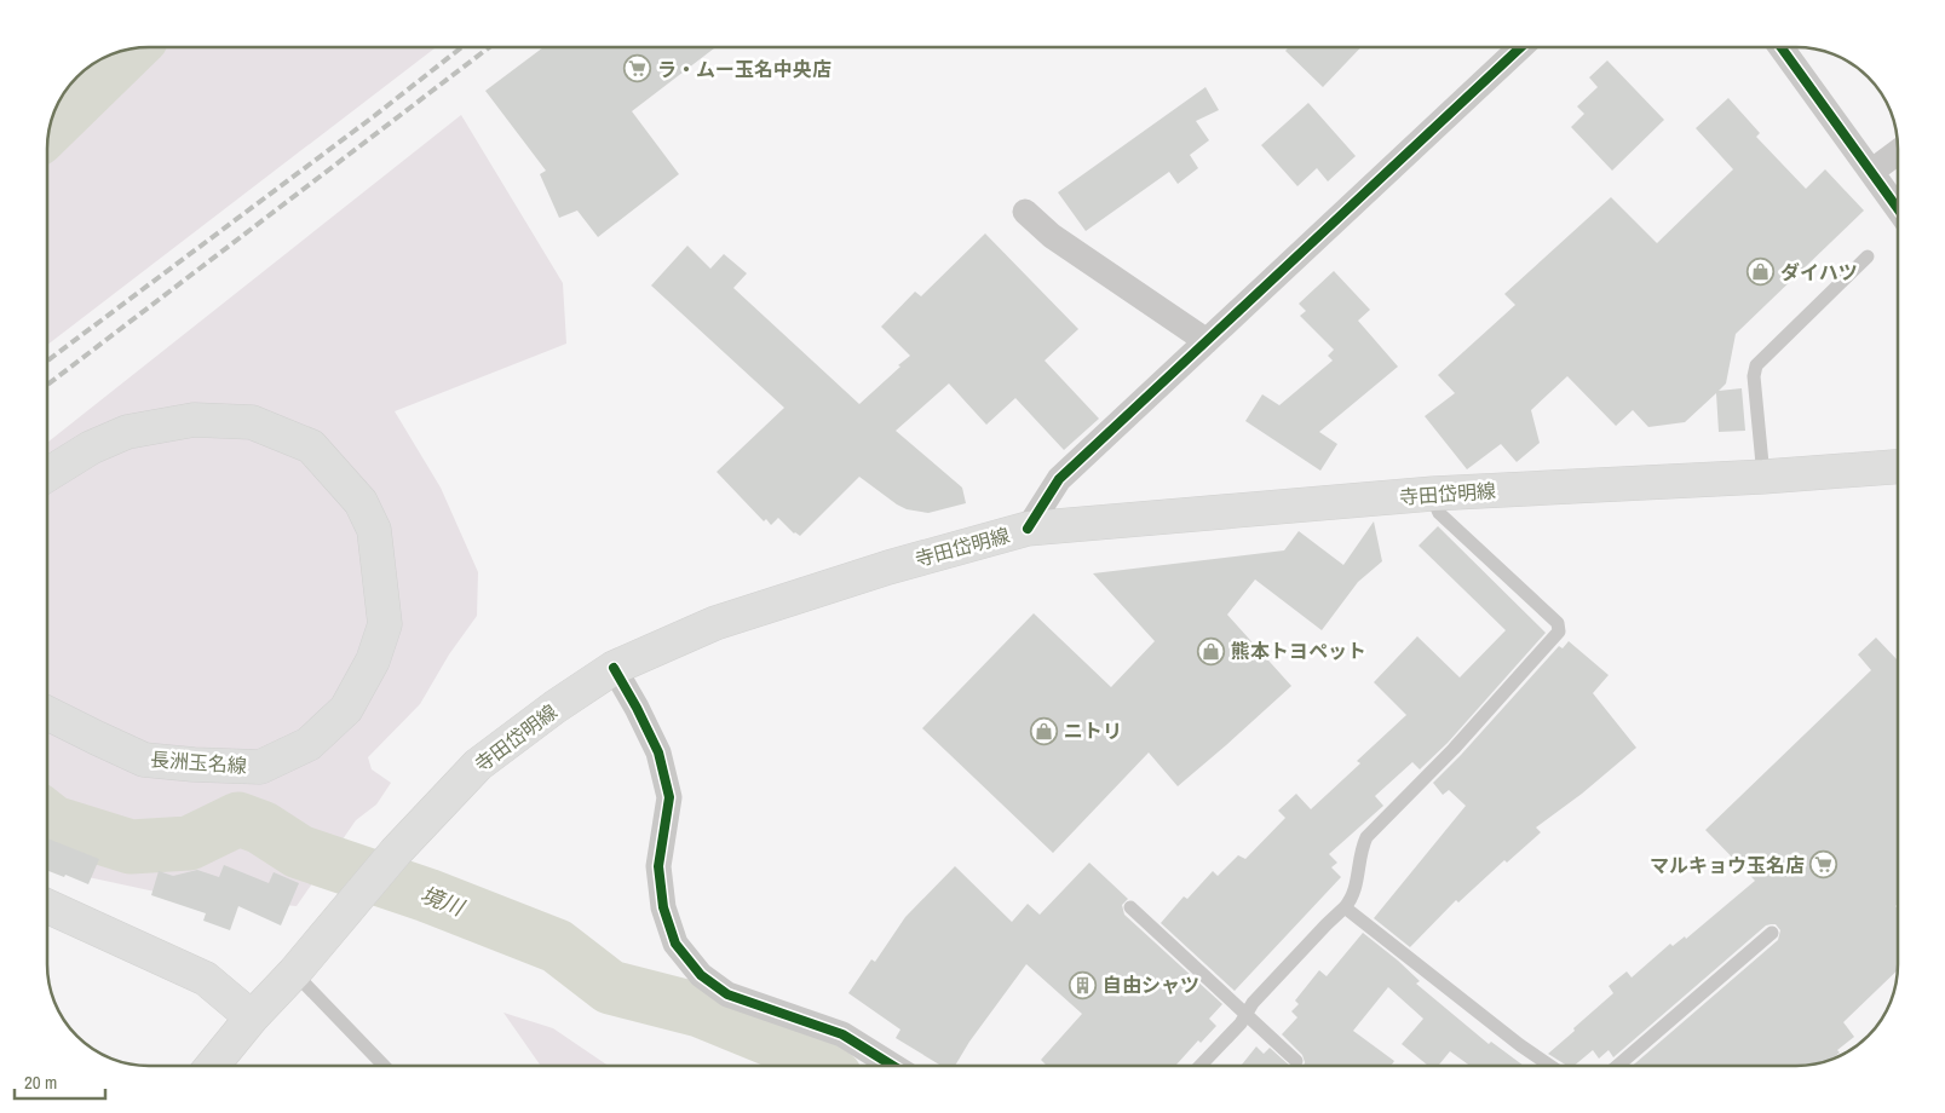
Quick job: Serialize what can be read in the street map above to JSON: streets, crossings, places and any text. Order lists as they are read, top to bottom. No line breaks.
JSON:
{"streets":{"main road":["寺田岱明線","長洲玉名線"]},"water":["境川"],"places":{"supermarket":["ラ・ムー玉名中央店","マルキョウ玉名店"],"shop":["ダイハツ","熊本トヨペット","ニトリ"],"building":["自由シャツ"]},"scale_bar":"20 m"}
